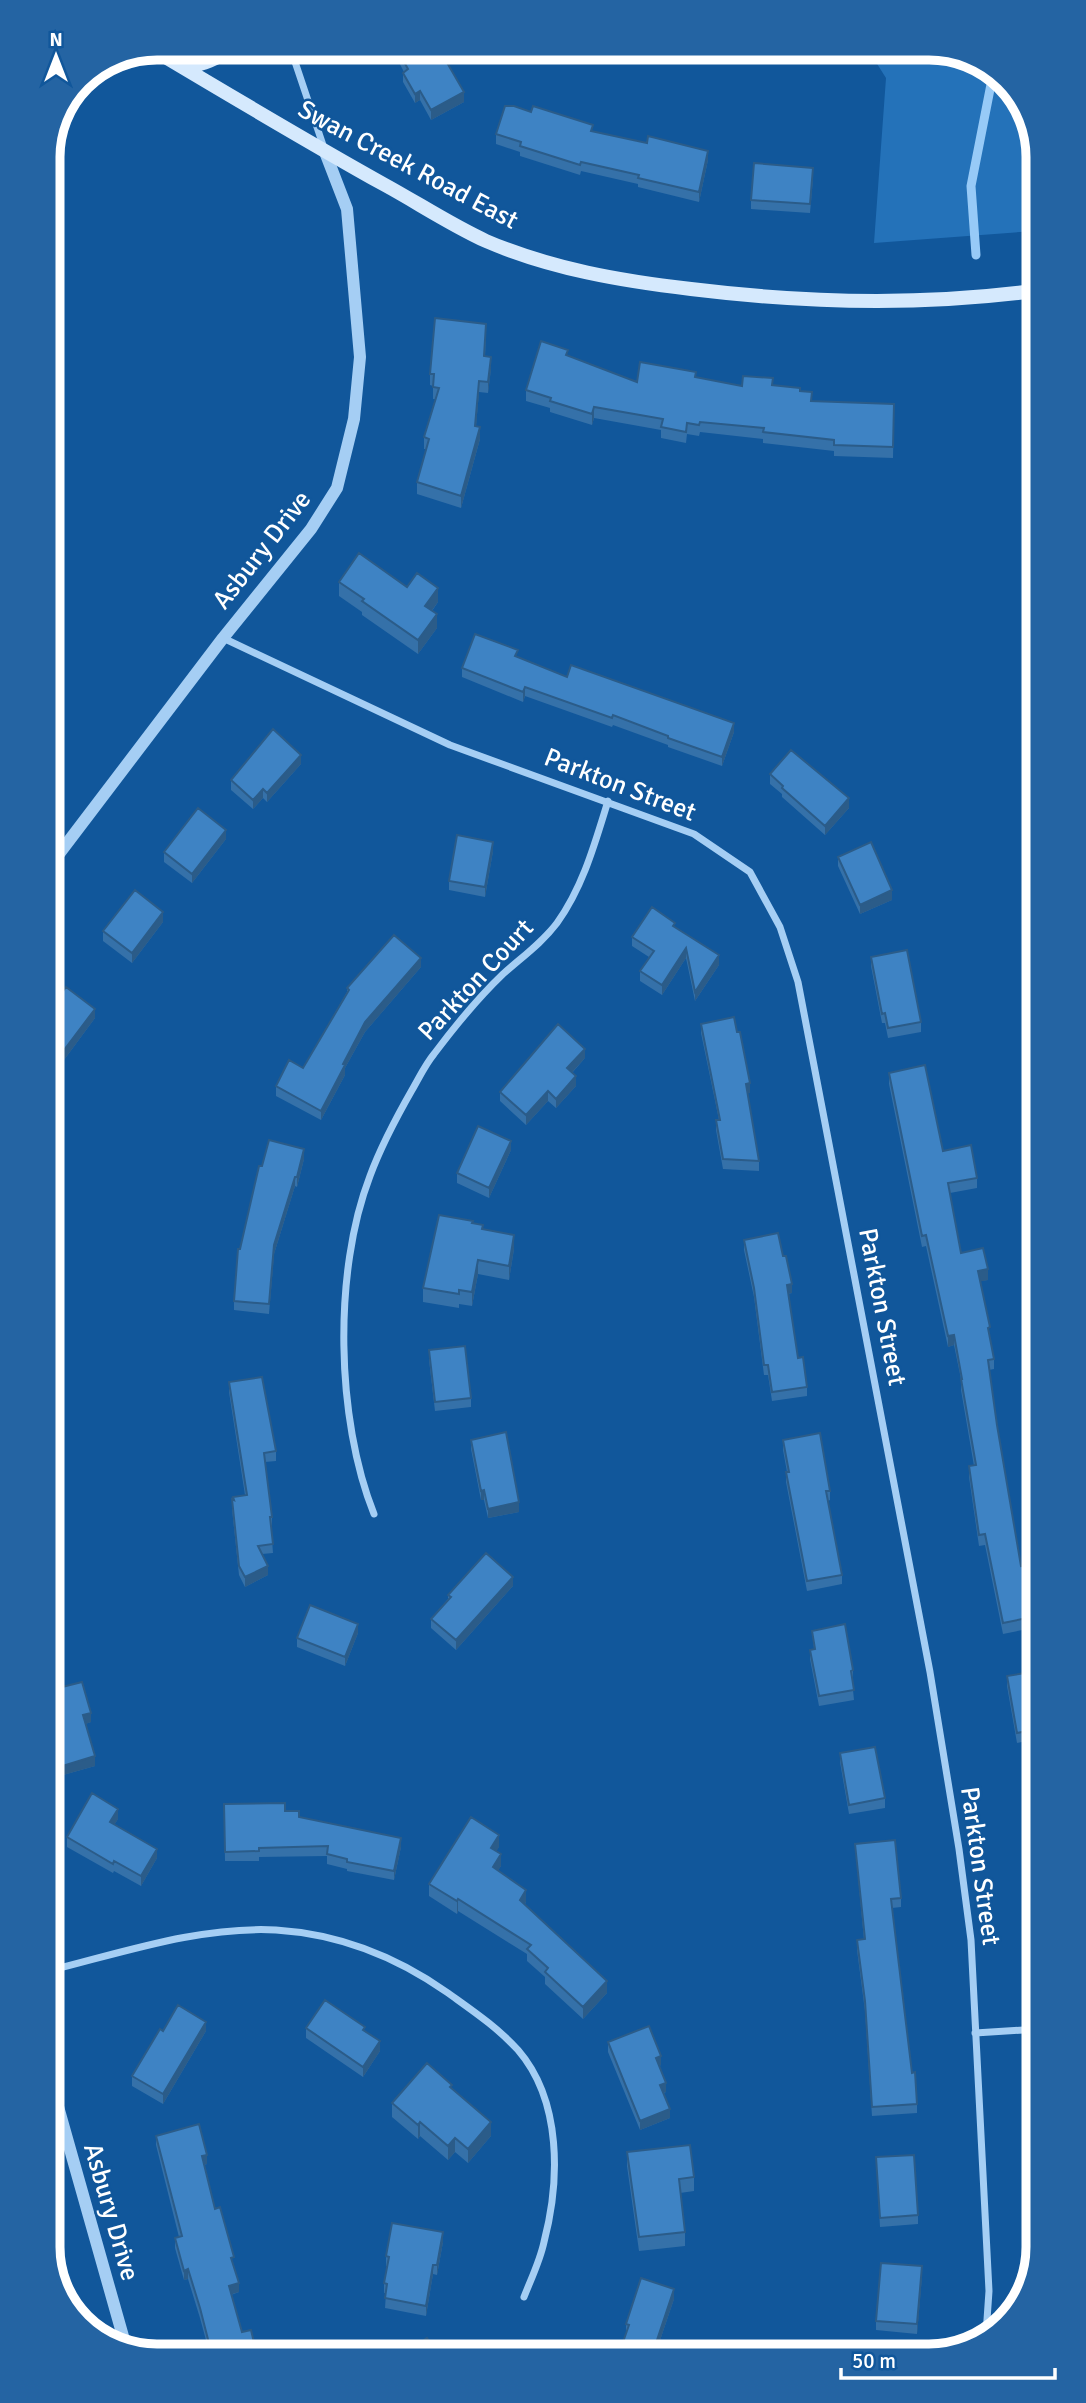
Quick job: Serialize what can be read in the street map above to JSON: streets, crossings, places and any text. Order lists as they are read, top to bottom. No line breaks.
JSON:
{"streets":{"main road":["Swan Creek Road East"],"street":["Asbury Drive","Parkton Street","Parkton Court"]},"crossings":[["Swan Creek Road East","Asbury Drive"],["Asbury Drive","Parkton Street"],["Parkton Street","Parkton Court"]],"scale_bar":"50 m","north":"top"}
